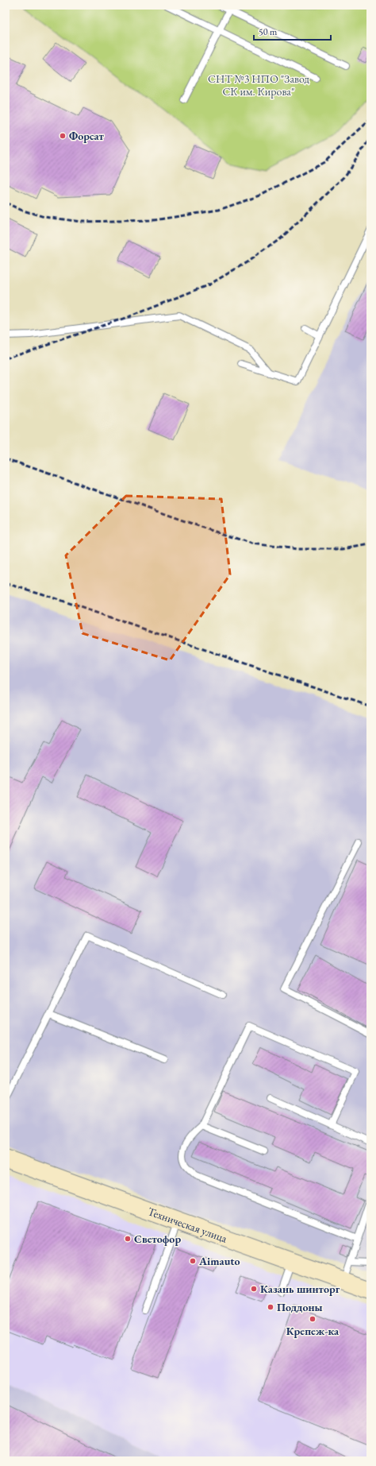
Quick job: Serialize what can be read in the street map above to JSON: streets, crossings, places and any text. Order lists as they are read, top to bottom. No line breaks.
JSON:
{"streets":{"main road":["Техническая улица"]},"parks":["СНТ №3 НПО \"Завод СК им. Кирова\""],"places":["Форсат","Светофор","Aimauto","Казань шинторг","Поддоны","Крепеж-ка"],"scale_bar":"50 m"}
